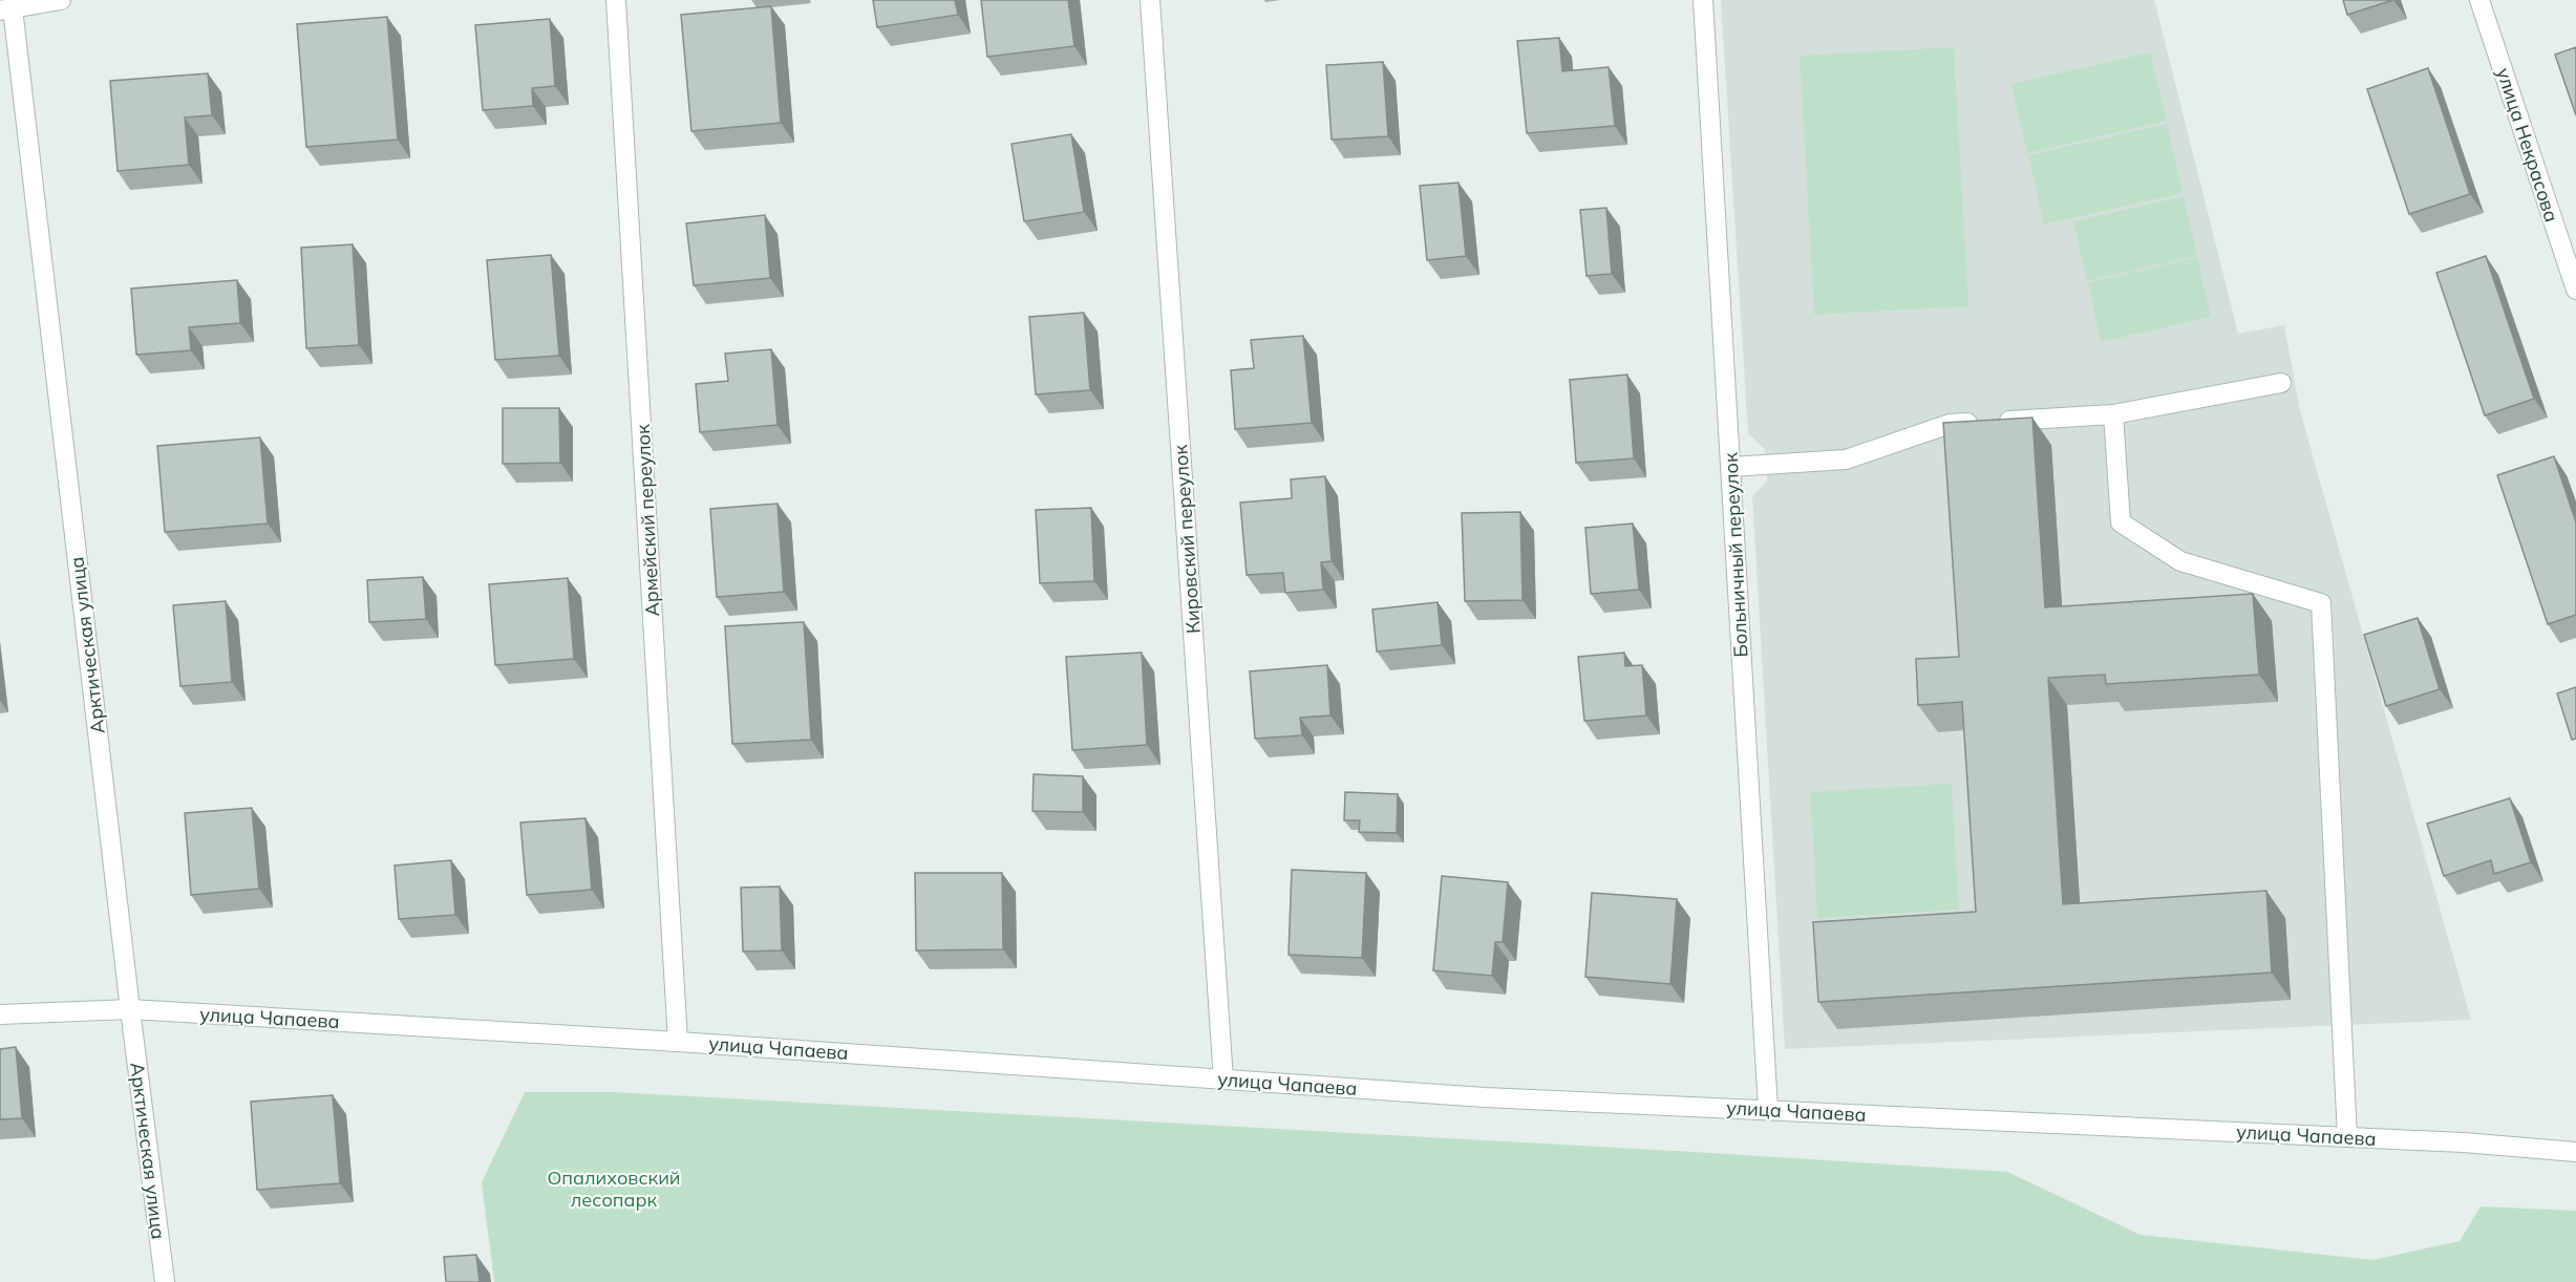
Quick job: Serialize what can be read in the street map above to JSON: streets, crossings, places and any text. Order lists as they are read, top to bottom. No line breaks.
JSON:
{"streets":{"street":["улица Некрасова","Армейский переулок","Кировский переулок","Больничный переулок","Арктическая улица","улица Чапаева"]},"crossings":[["Армейский переулок","улица Чапаева"],["Кировский переулок","улица Чапаева"],["Больничный переулок","улица Чапаева"],["Арктическая улица","улица Чапаева"]],"parks":["Опалиховский лесопарк"]}
